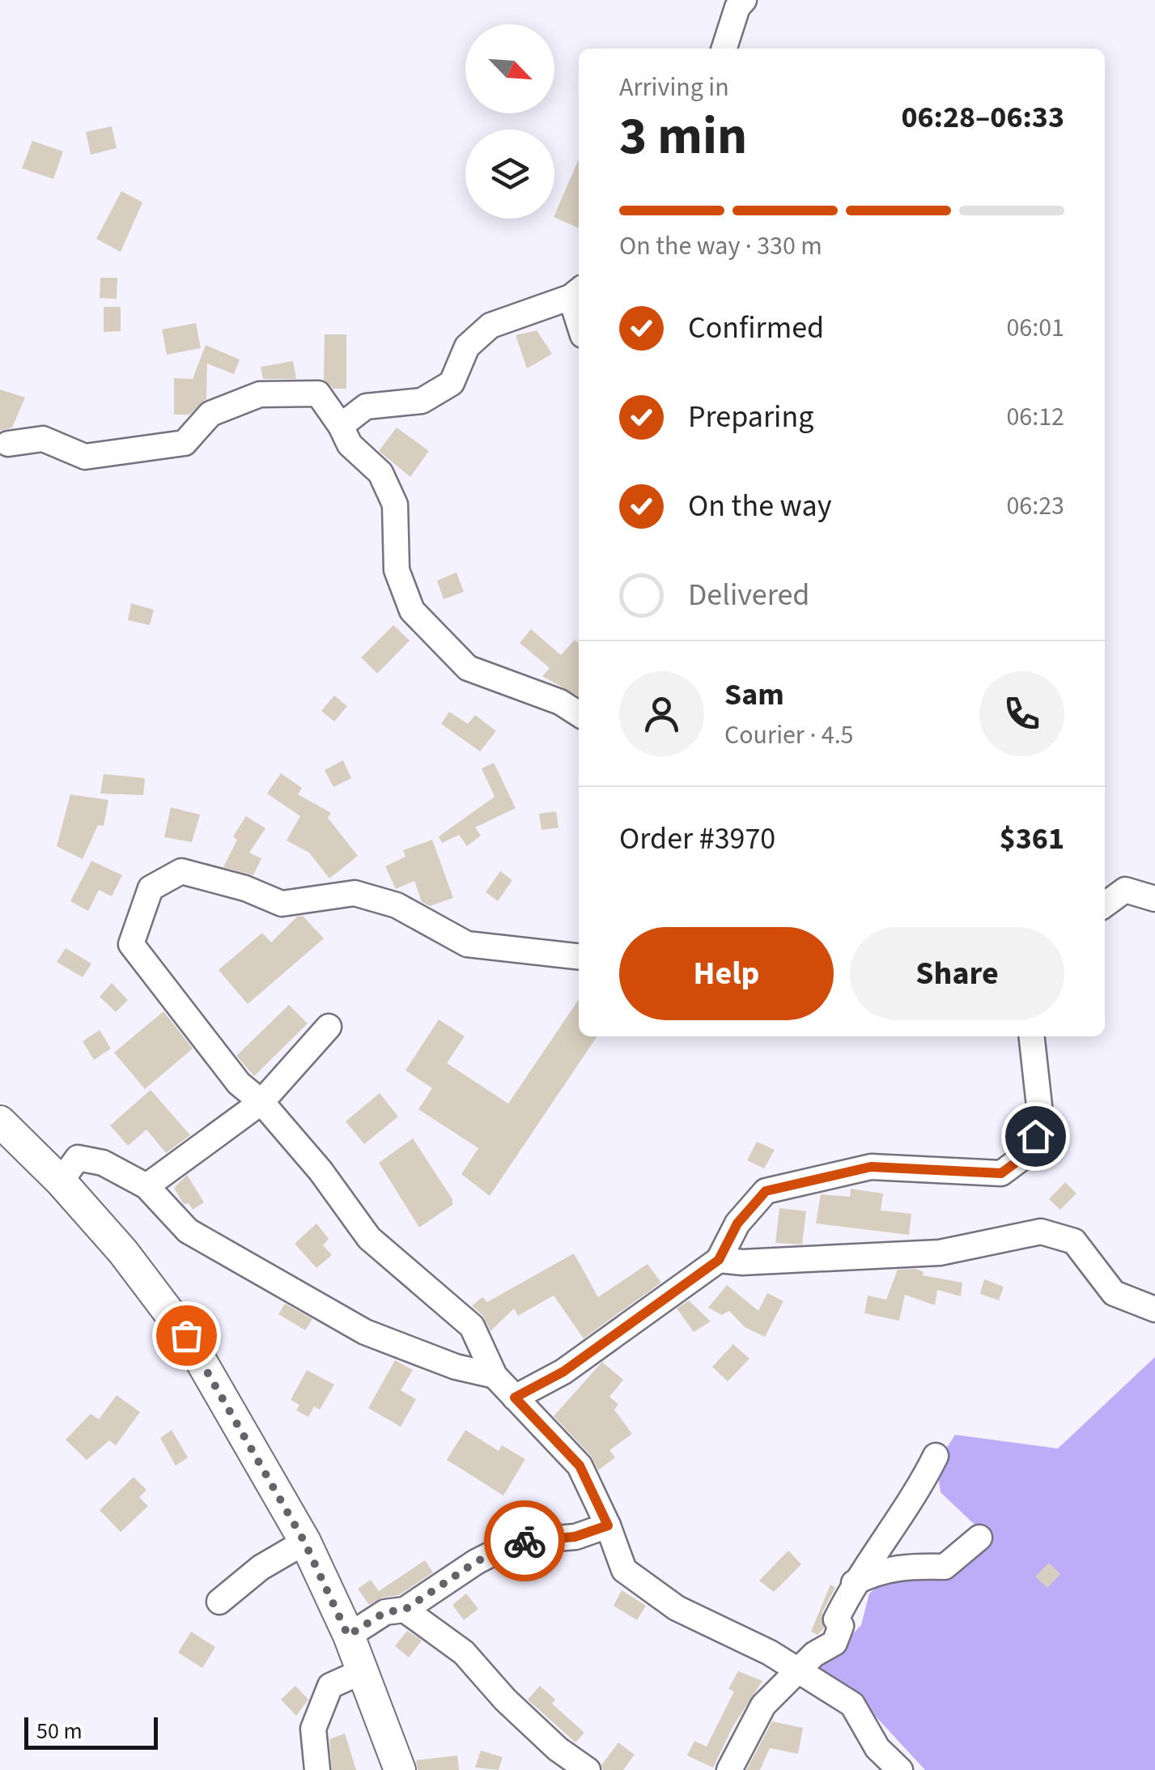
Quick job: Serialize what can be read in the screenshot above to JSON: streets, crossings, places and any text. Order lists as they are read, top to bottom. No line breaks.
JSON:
{"scale_bar":"50 m","north":"bottom right","page":{"heading":["3 min","Arriving in","06:28–06:33"],"panel":["Sam","Courier · 4.5","Order #3970","$361"],"bar":"On the way · 330 m","list":[["Confirmed","06:01"],["Preparing","06:12"],["On the way","06:23"],"Delivered"],"buttons":["Help","Share"],"scale":"50 m"}}
